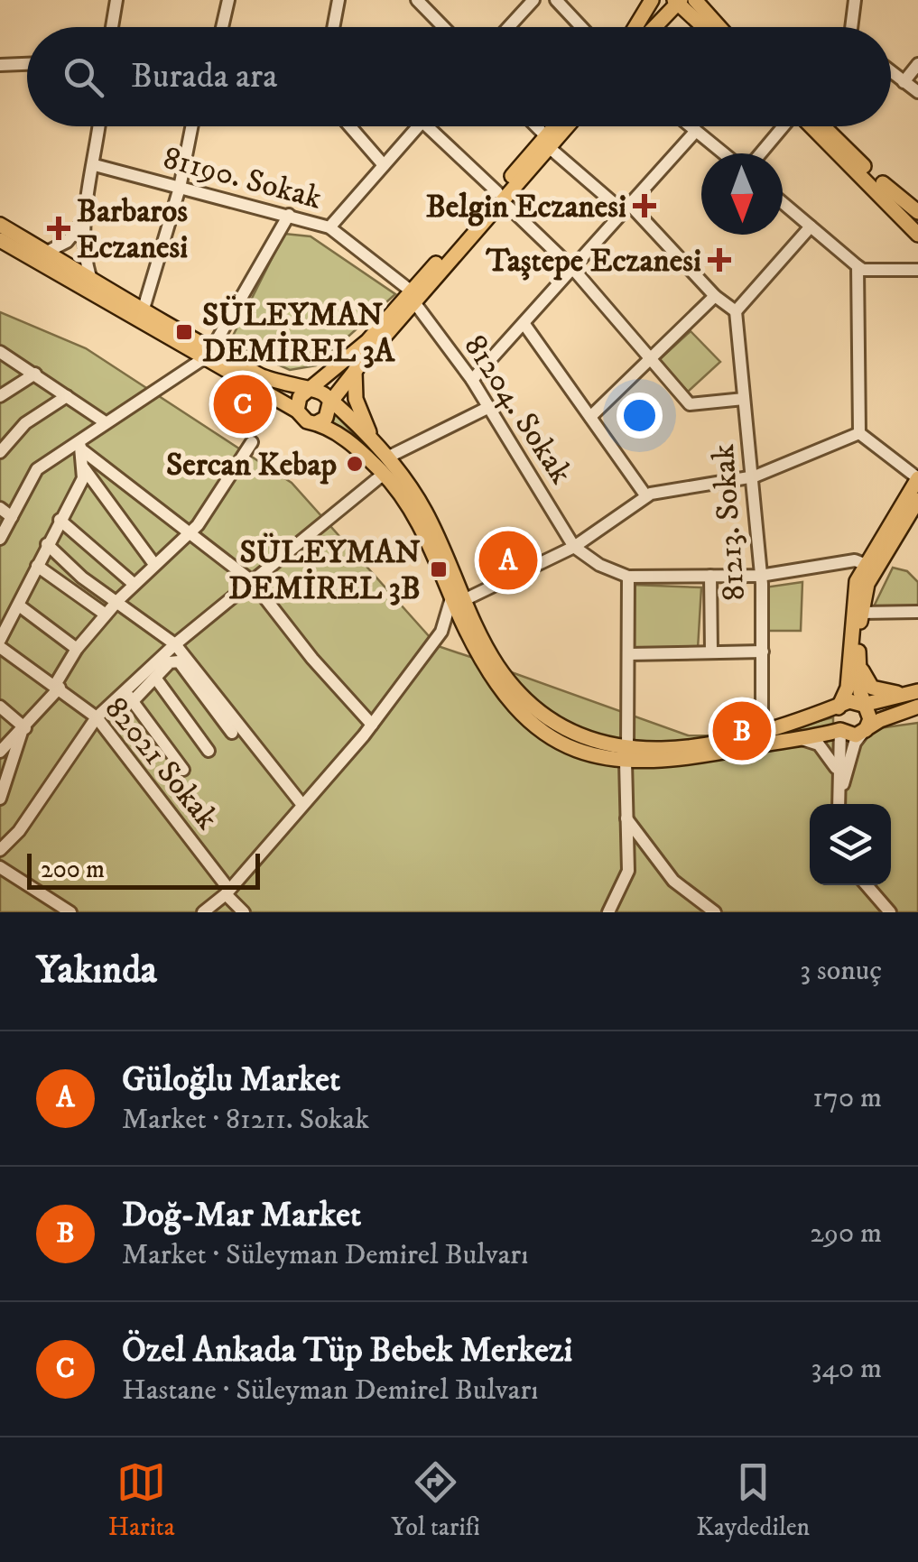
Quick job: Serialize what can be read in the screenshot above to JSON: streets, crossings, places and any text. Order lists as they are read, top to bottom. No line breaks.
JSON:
{"streets":{"street":["81190. Sokak","81204. Sokak","81213. Sokak","82021 Sokak"]},"crossings":[["81190. Sokak","81204. Sokak"]],"places":{"health":["Belgin Eczanesi","Barbaros Eczanesi","Taştepe Eczanesi"],"transit":["SÜLEYMAN DEMİREL 3A","SÜLEYMAN DEMİREL 3B"],"other":["Sercan Kebap"]},"scale_bar":"200 m","north":"bottom","page":{"search":"Burada ara","pins":["C","A","B"],"scale":"200 m","heading":["Yakında","3 sonuç"],"list":[{"mark":"A","name":"Güloğlu Market","note":"Market · 81211. Sokak","value":"170 m"},{"mark":"B","name":"Doğ-Mar Market","note":"Market · Süleyman Demirel Bulvarı","value":"290 m"},{"mark":"C","name":"Özel Ankada Tüp Bebek Merkezi","note":"Hastane · Süleyman Demirel Bulvarı","value":"340 m"}],"nav":["Harita","Yol tarifi","Kaydedilen"]}}
